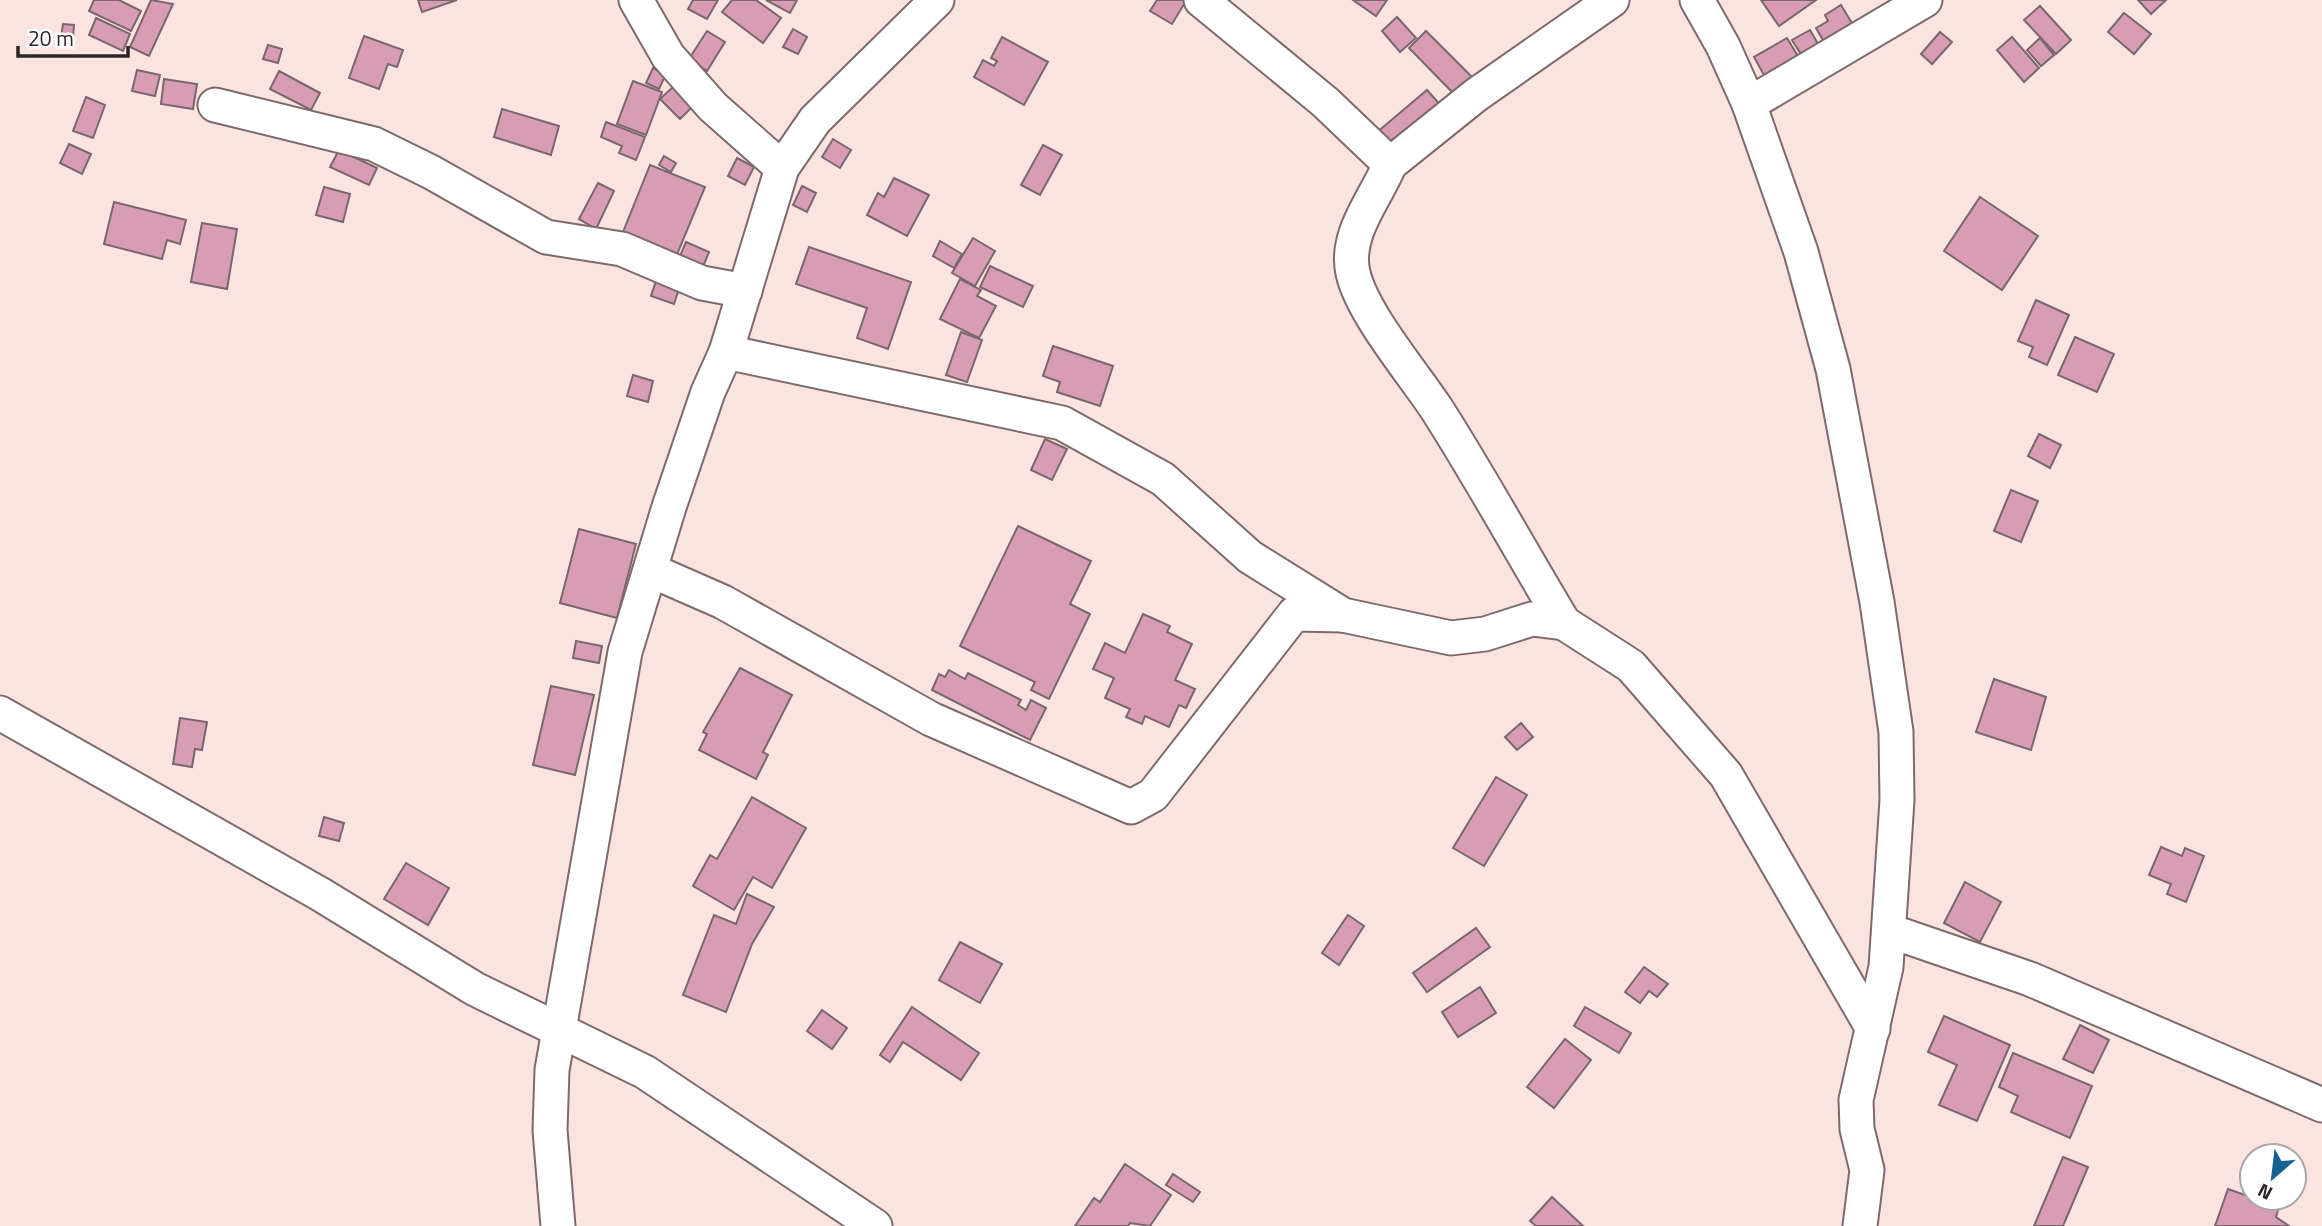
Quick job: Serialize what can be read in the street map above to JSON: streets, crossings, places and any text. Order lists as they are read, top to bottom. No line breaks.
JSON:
{"scale_bar":"20 m","north":"bottom left"}
